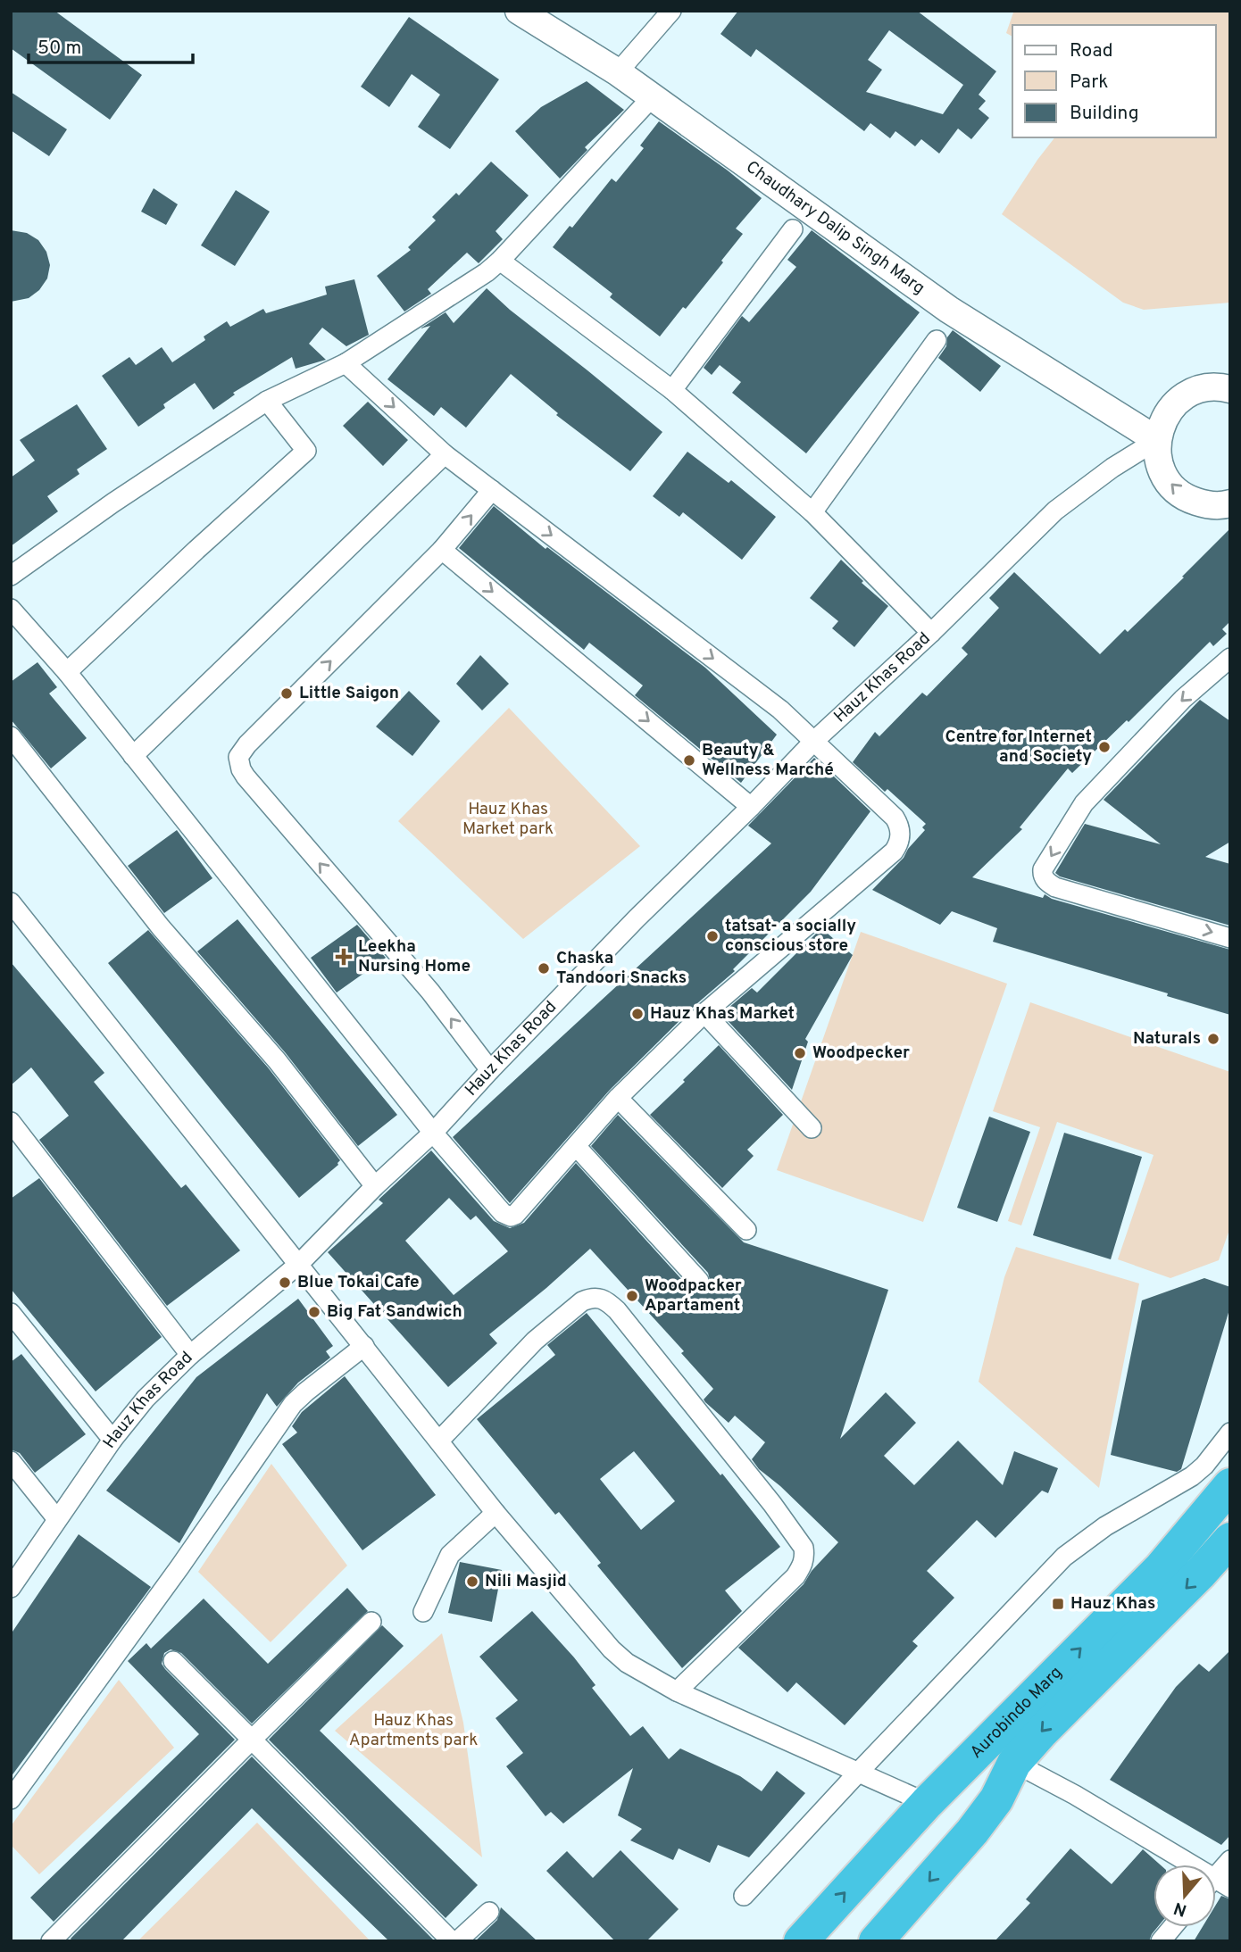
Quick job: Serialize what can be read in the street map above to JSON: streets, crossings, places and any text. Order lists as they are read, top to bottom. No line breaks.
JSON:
{"streets":{"highway":["Aurobindo Marg"],"street":["Chaudhary Dalip Singh Marg","Hauz Khas Road"]},"crossings":[["Chaudhary Dalip Singh Marg","Hauz Khas Road"]],"parks":["Hauz Khas Market park","Hauz Khas Apartments park"],"places":{"other":["Little Saigon","Centre for Internet and Society","Beauty & Wellness Marché","tatsat- a socially conscious store","Chaska Tandoori Snacks","Hauz Khas Market","Naturals","Woodpecker","Blue Tokai Cafe","Woodpacker Apartament","Big Fat Sandwich","Nili Masjid"],"health":["Leekha Nursing Home"],"transit":["Hauz Khas"]},"legend":["Road","Park","Building"],"scale_bar":"50 m","north":"bottom"}
